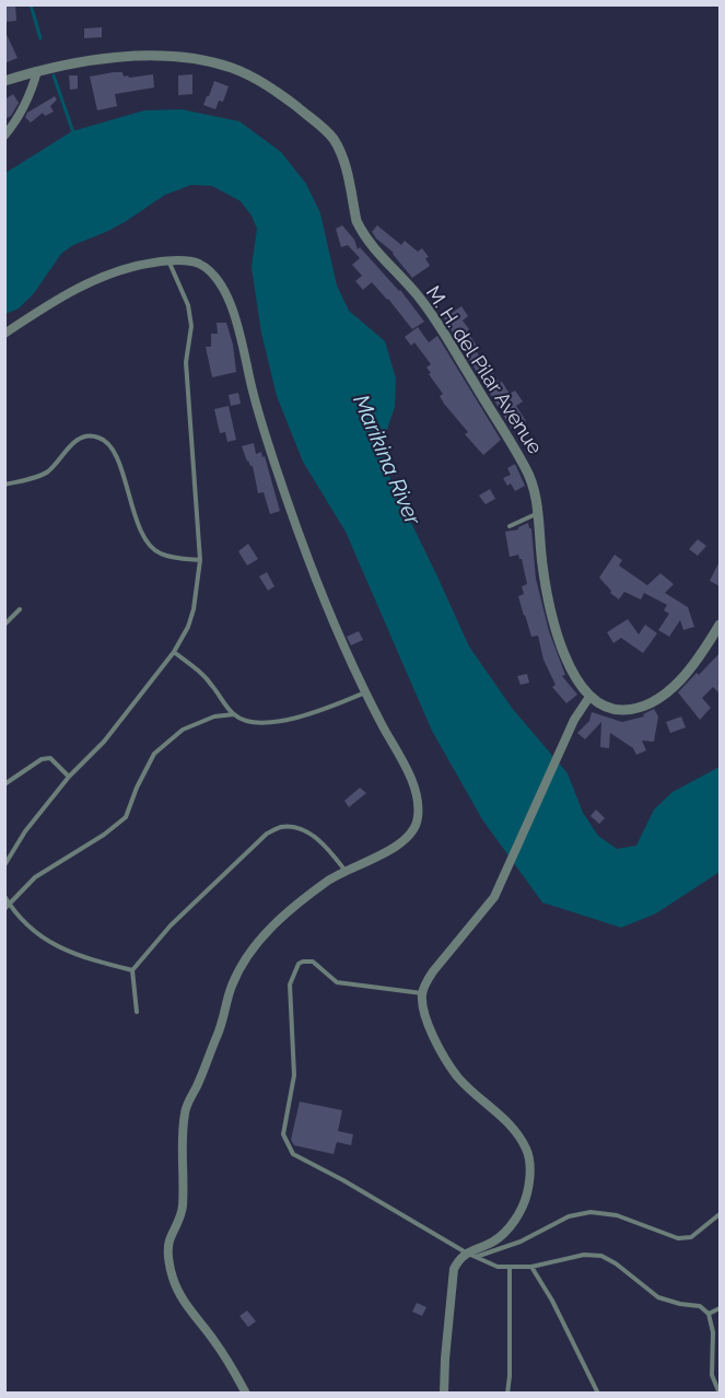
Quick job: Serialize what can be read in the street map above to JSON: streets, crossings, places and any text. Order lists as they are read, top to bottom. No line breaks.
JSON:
{"streets":{"street":["M. H. del Pilar Avenue"]},"water":["Marikina River"]}
